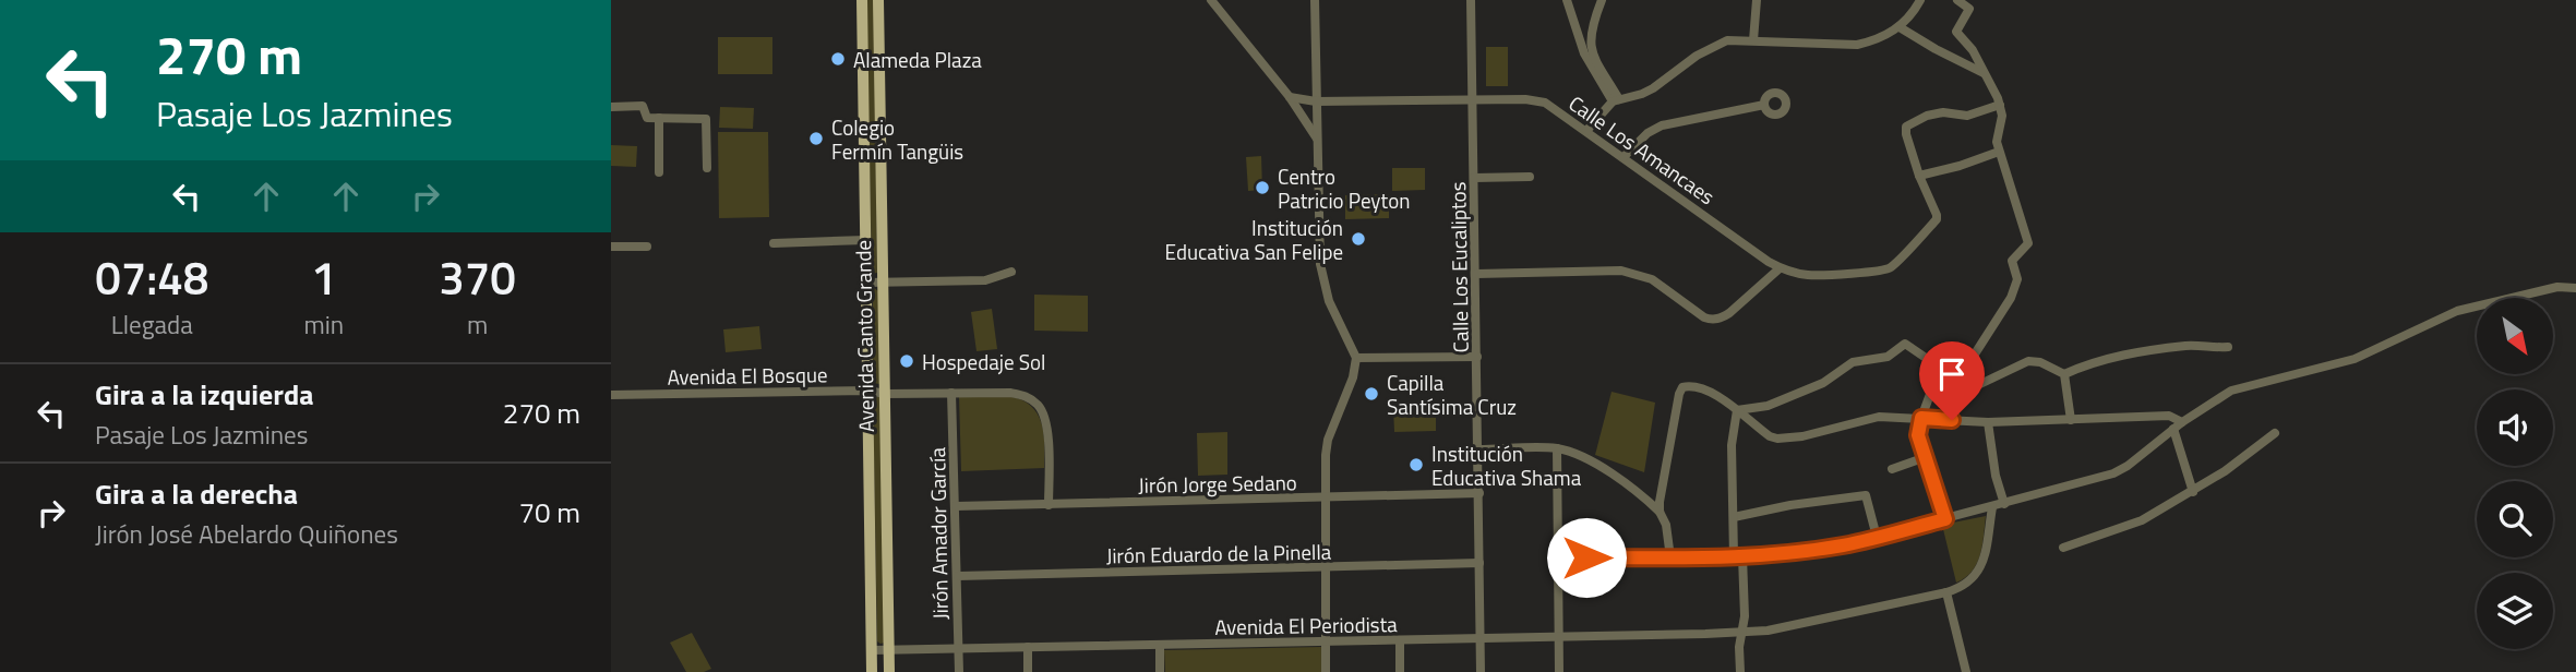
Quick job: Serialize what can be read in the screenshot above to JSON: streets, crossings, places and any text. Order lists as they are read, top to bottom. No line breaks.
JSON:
{"streets":{"main road":["Avenida Canto Grande"],"street":["Calle Los Amancaes","Calle Los Eucaliptos","Avenida El Bosque","Jirón Jorge Sedano","Jirón Amador García","Jirón Eduardo de la Pinella","Avenida El Periodista"]},"crossings":[["Calle Los Amancaes","Calle Los Eucaliptos"],["Calle Los Eucaliptos","Jirón Jorge Sedano"],["Calle Los Eucaliptos","Jirón Eduardo de la Pinella"],["Calle Los Eucaliptos","Avenida El Periodista"],["Avenida Canto Grande","Avenida El Bosque"],["Avenida Canto Grande","Avenida El Periodista"],["Avenida El Bosque","Jirón Jorge Sedano"],["Avenida El Bosque","Jirón Amador García"],["Jirón Jorge Sedano","Jirón Amador García"],["Jirón Amador García","Jirón Eduardo de la Pinella"],["Jirón Amador García","Avenida El Periodista"]],"places":["Alameda Plaza","Colegio Fermín Tangüis","Centro Patricio Peyton","Institución Educativa San Felipe","Hospedaje Sol","Capilla Santísima Cruz","Institución Educativa Shama"],"north":"bottom right","page":{"turn":["270 m","Pasaje Los Jazmines"],"eta":["07:48","Llegada","1","min","370","m"],"list":[{"name":"Gira a la izquierda","note":"Pasaje Los Jazmines","value":"270 m"},{"name":"Gira a la derecha","note":"Jirón José Abelardo Quiñones","value":"70 m"}]}}
